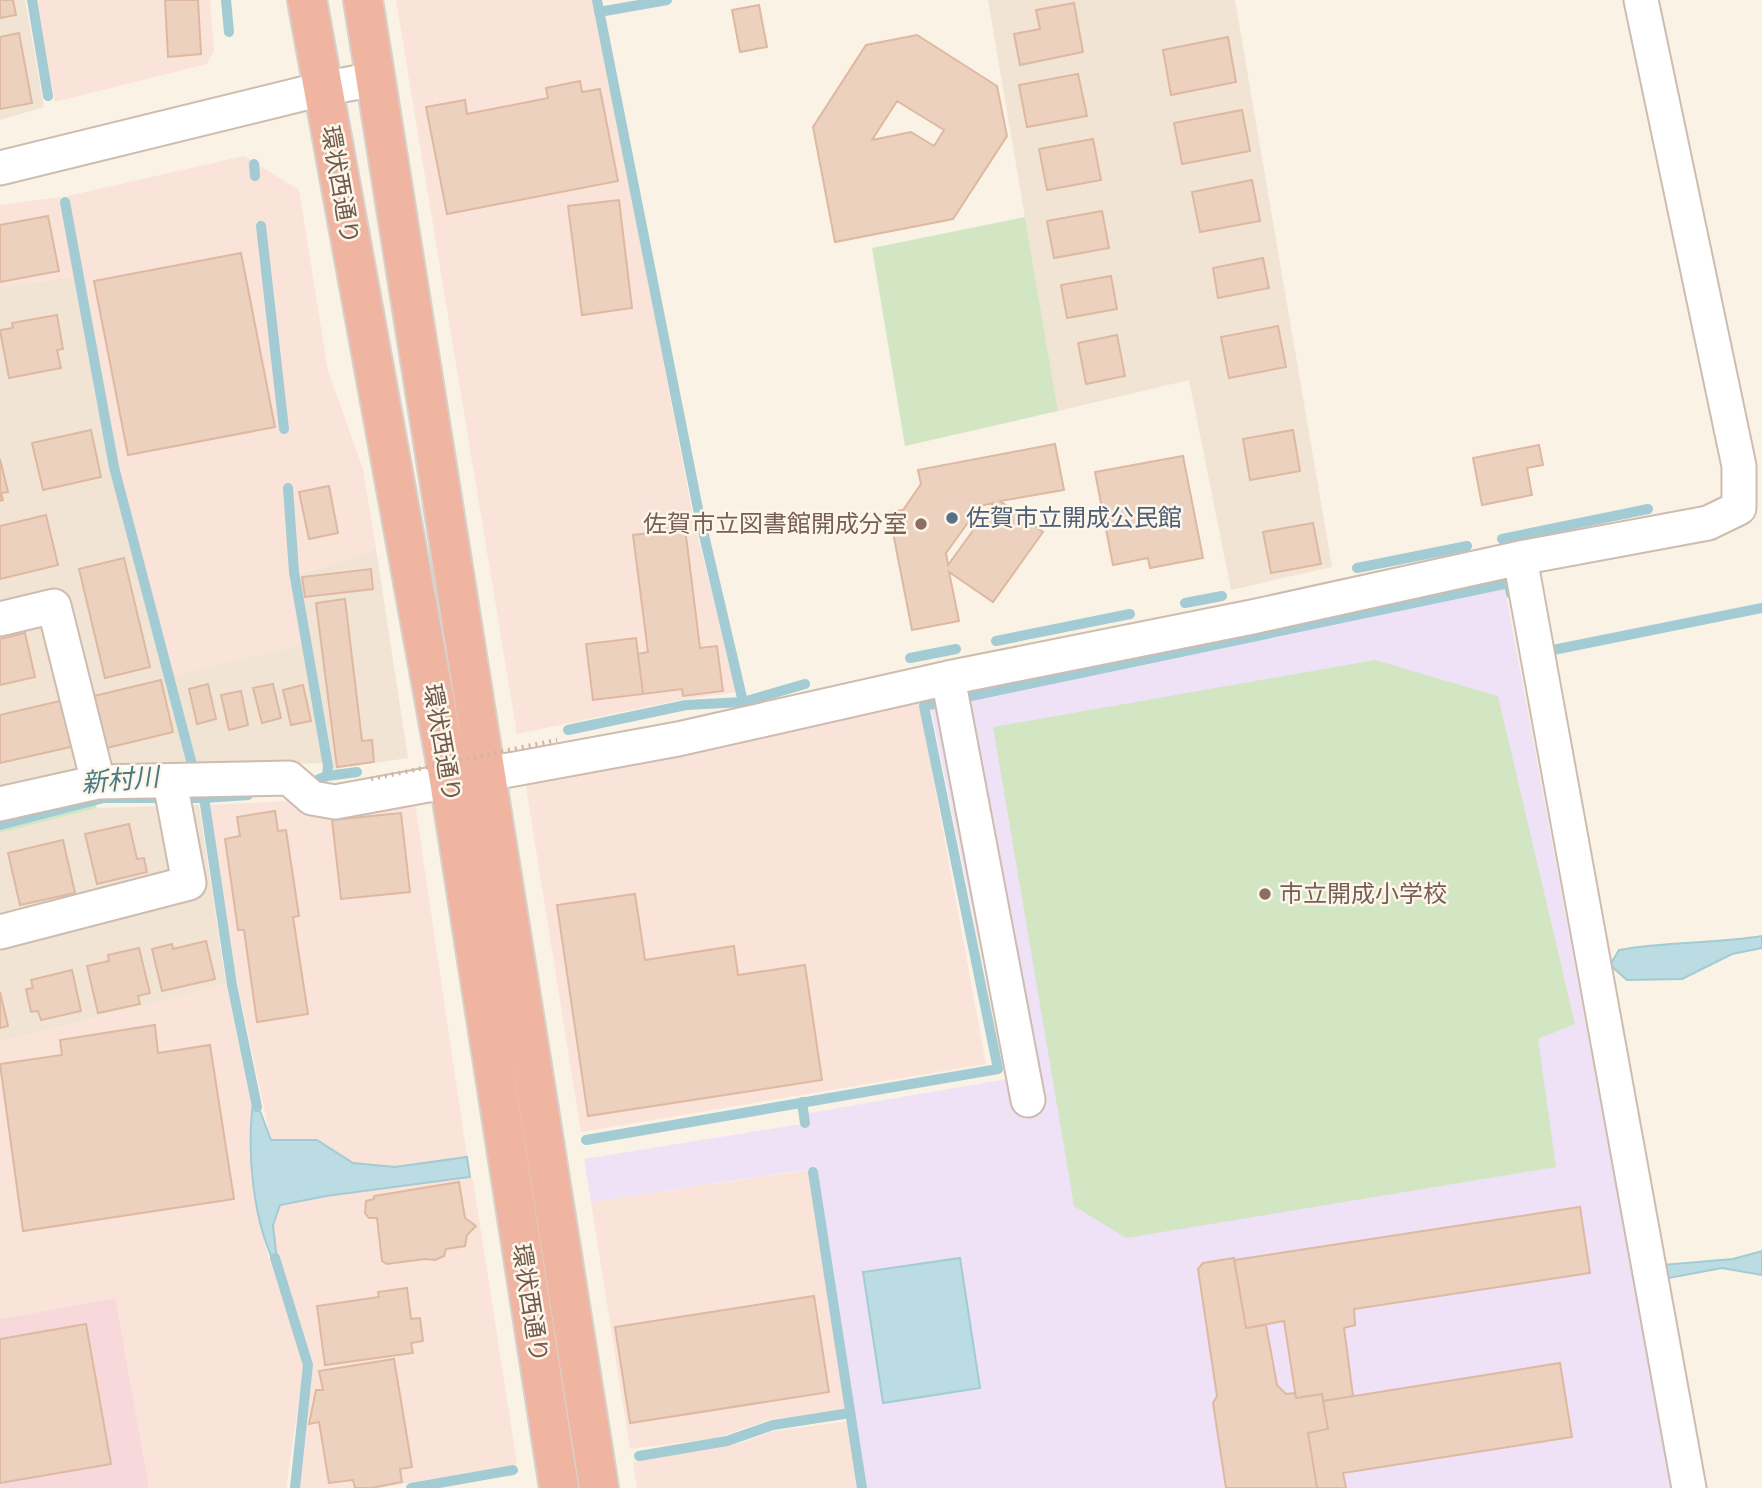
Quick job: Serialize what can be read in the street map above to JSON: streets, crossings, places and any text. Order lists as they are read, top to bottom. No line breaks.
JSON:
{"streets":{"highway":["環状西通り"]},"water":["新村川"],"places":["佐賀市立開成公民館","佐賀市立図書館開成分室","市立開成小学校"]}
